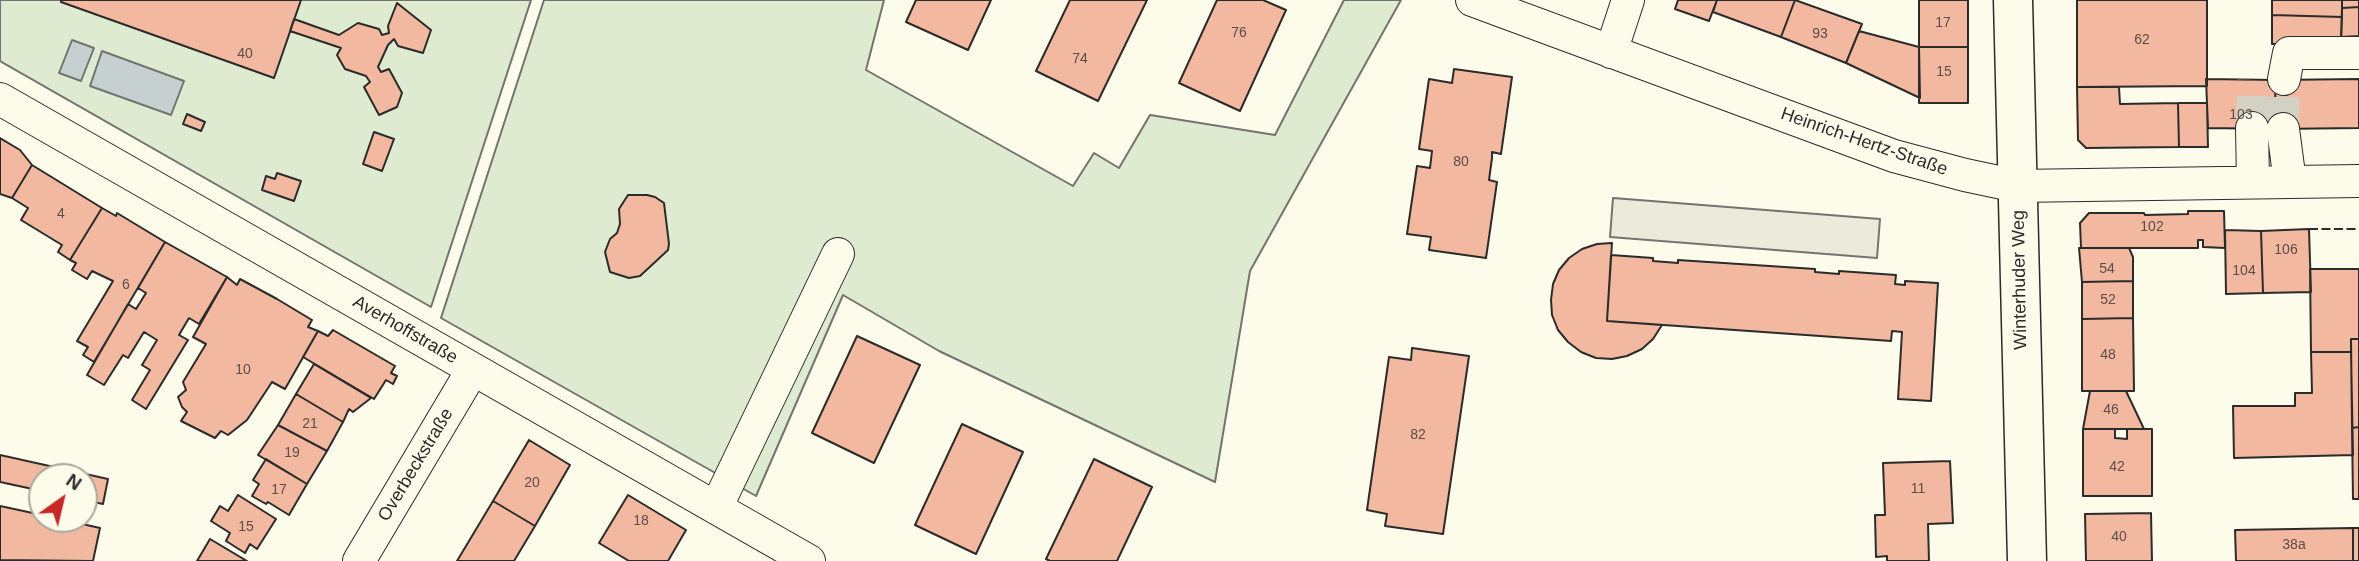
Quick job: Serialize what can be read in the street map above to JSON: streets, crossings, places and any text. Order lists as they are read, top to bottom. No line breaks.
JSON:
{"streets":{"main road":["Winterhuder Weg"],"street":["Heinrich-Hertz-Straße","Averhoffstraße","Overbeckstraße"]},"crossings":[["Heinrich-Hertz-Straße","Winterhuder Weg"],["Averhoffstraße","Overbeckstraße"]],"house_numbers":["17","76","93","62","40","74","15","103","80","4","102","106","54","104","6","52","48","10","46","21","82","19","42","20","11","17","18","15","40","38a"],"north":"top right"}
